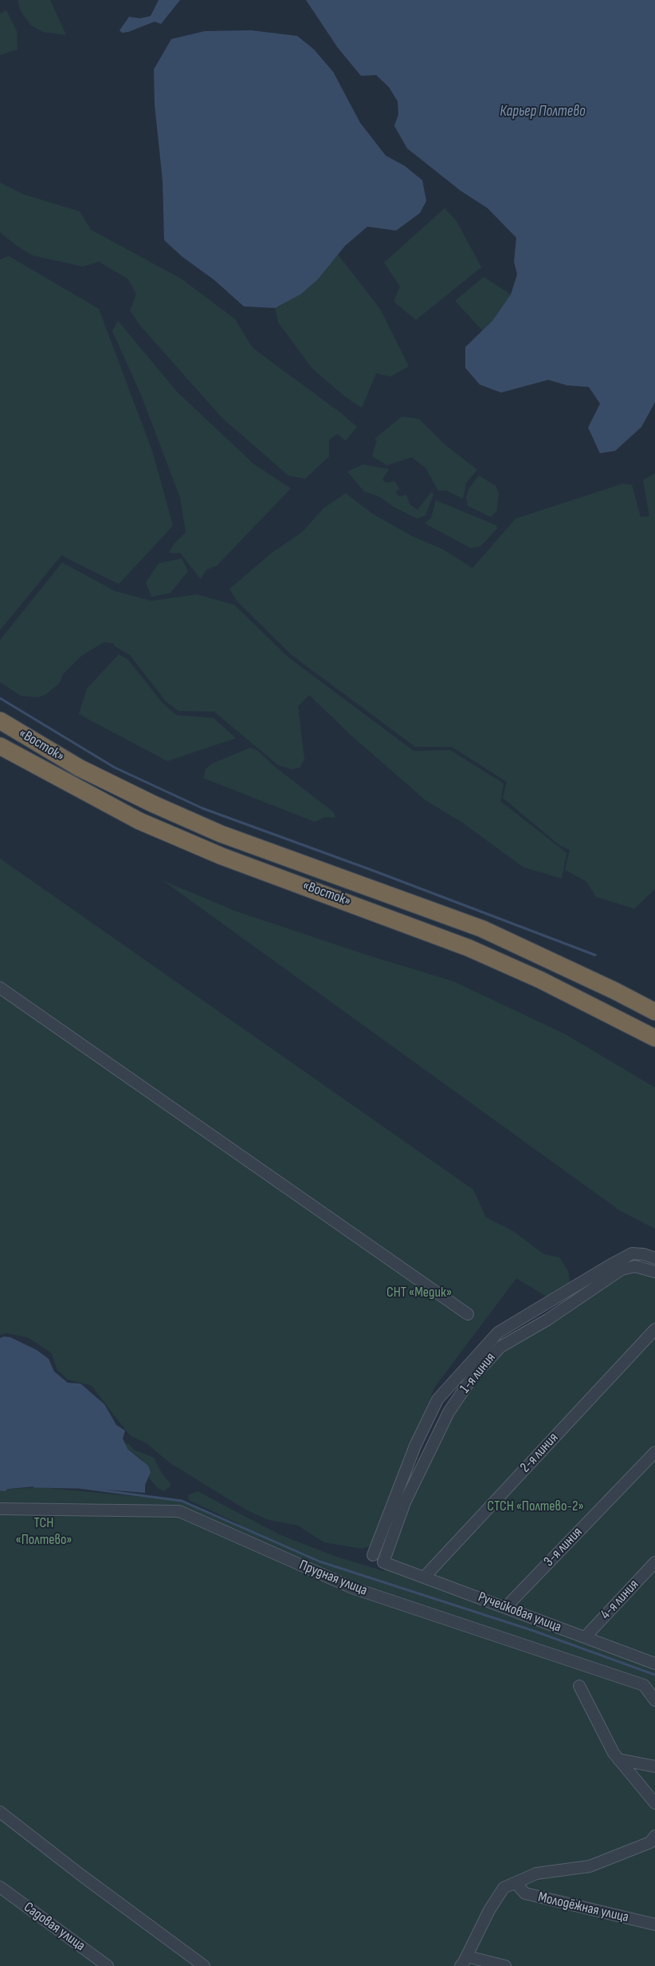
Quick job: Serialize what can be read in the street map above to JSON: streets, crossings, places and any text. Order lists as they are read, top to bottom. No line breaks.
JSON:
{"streets":{"highway":["«Восток»"],"street":["1-я линия","2-я линия","3-я линия","Прудная улица","4-я линия","Ручейковая улица","Молодёжная улица","Садовая улица"]},"crossings":[["1-я линия","Ручейковая улица"],["2-я линия","Ручейковая улица"],["3-я линия","Ручейковая улица"],["4-я линия","Ручейковая улица"]],"water":["Карьер Полтево"],"parks":["СНТ «Медик»","СТСН «Полтево-2»","ТСН «Полтево»"]}
